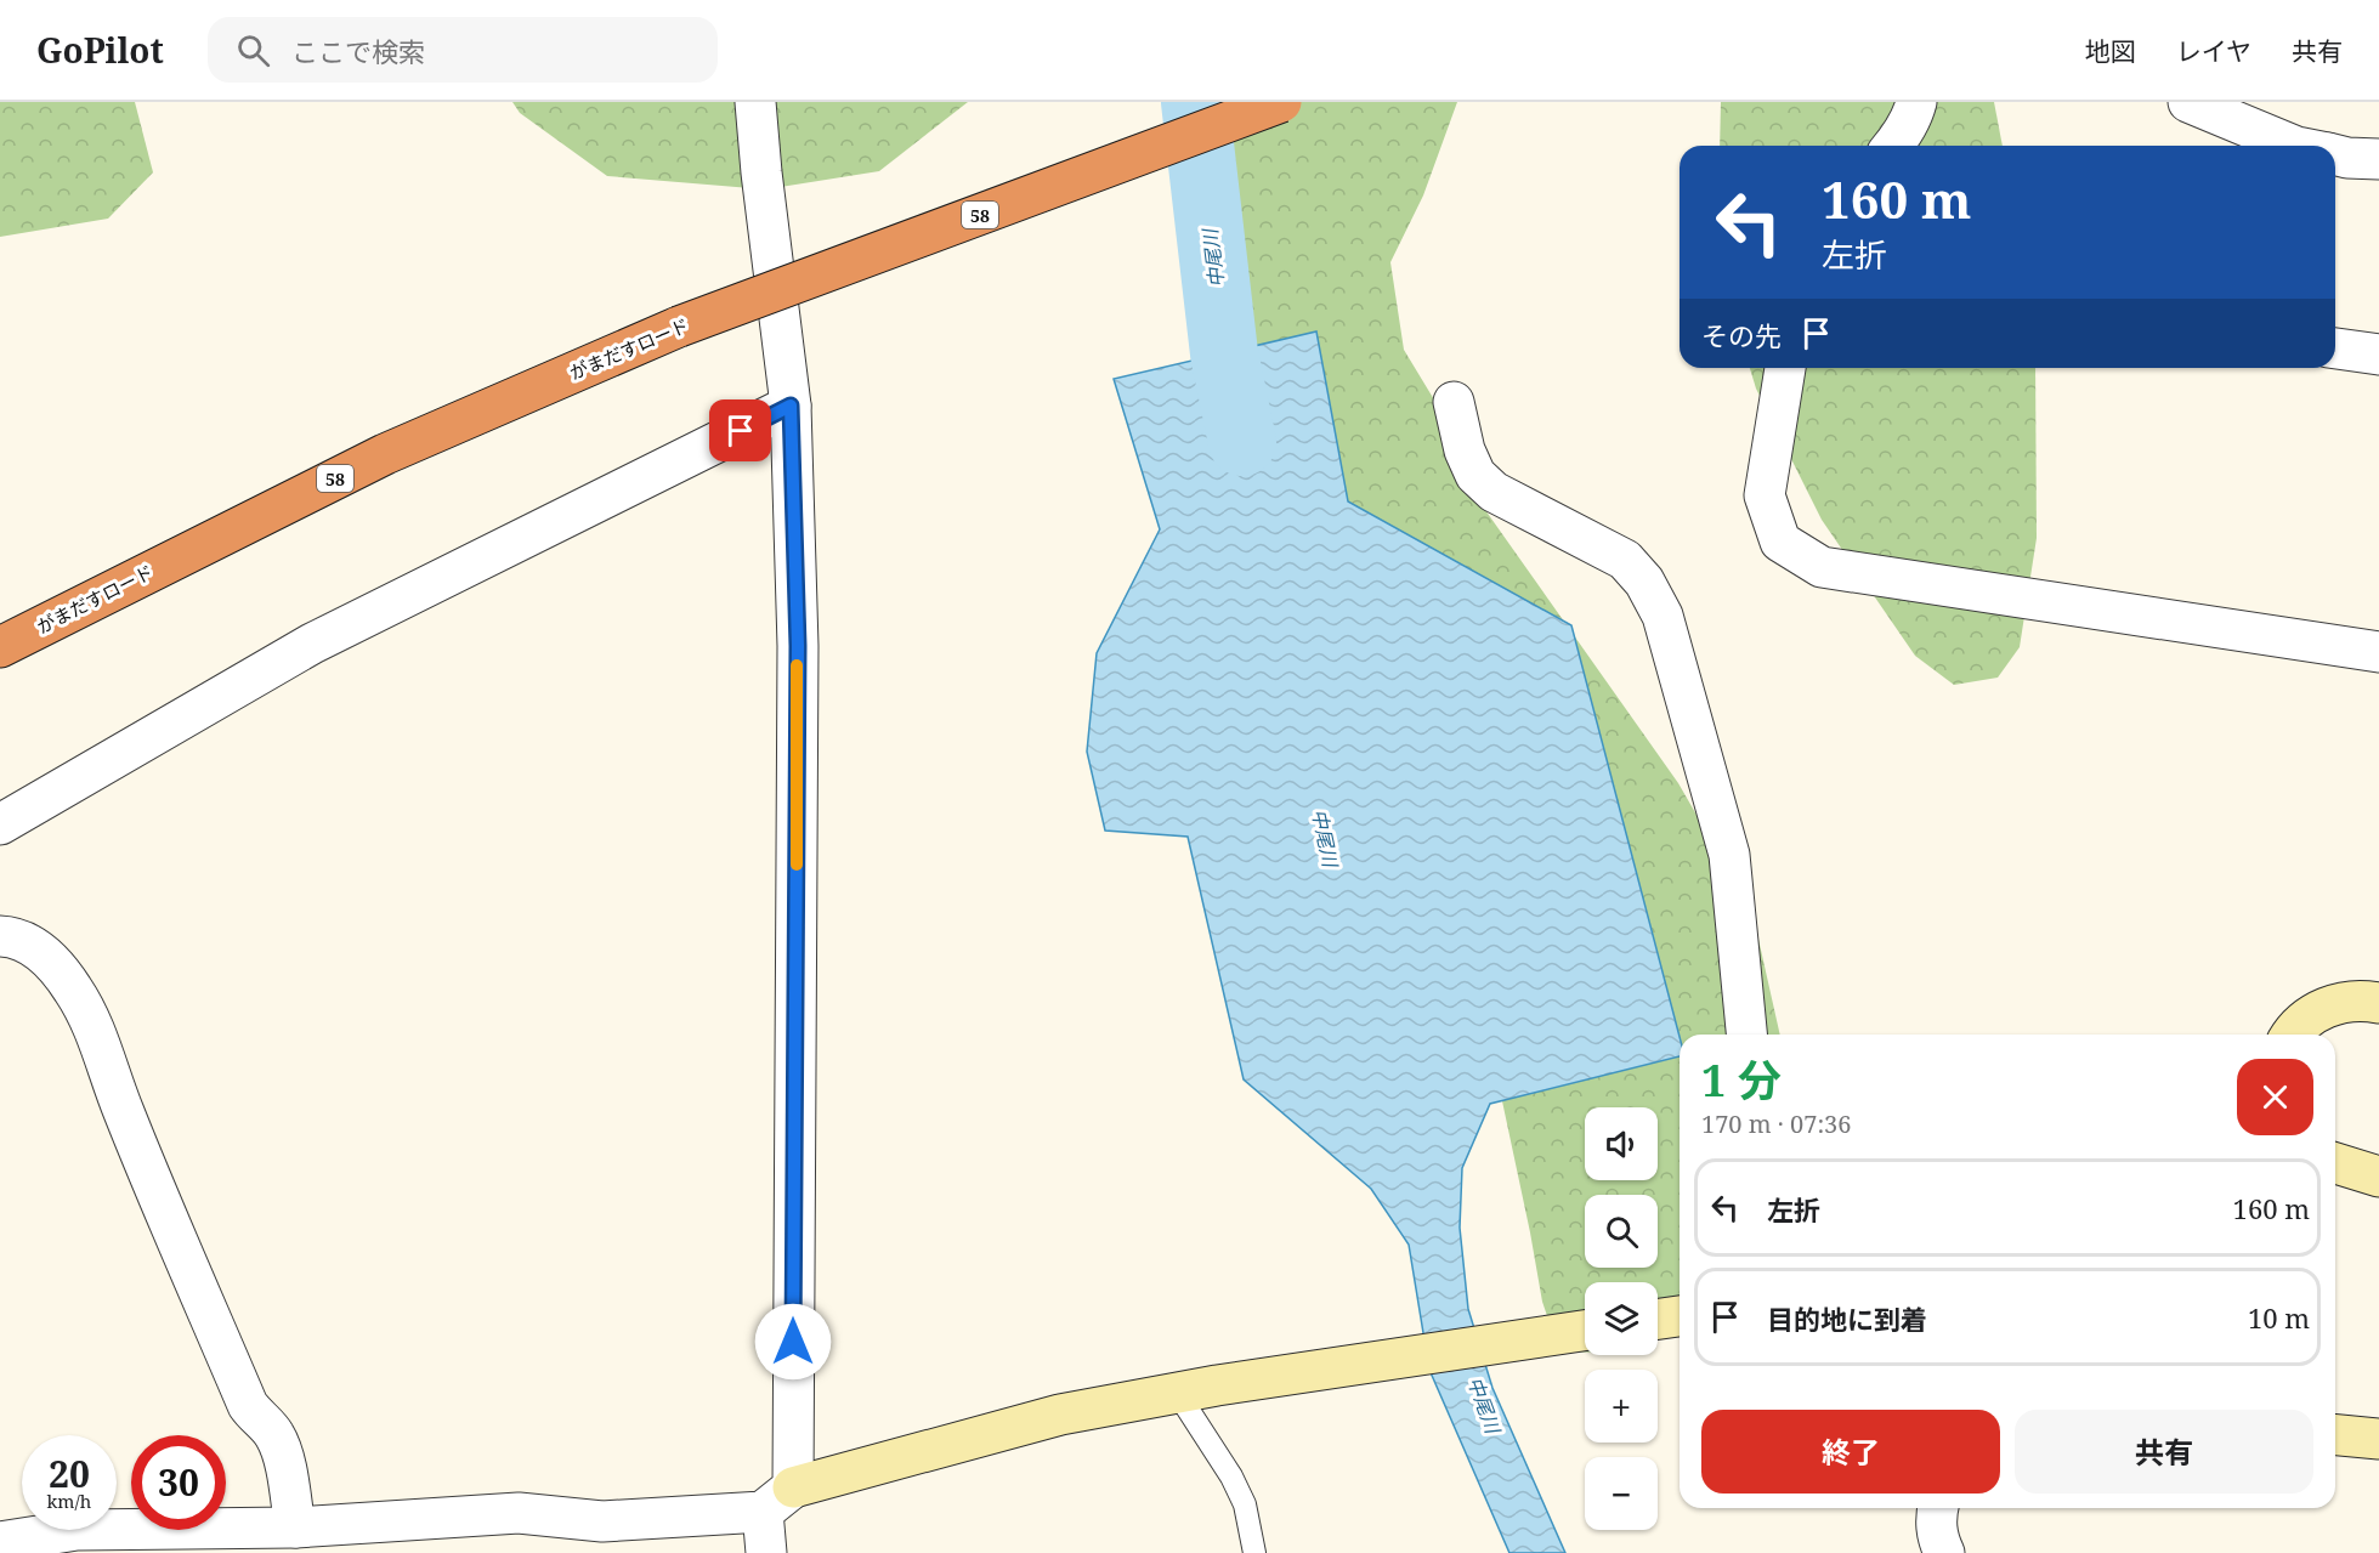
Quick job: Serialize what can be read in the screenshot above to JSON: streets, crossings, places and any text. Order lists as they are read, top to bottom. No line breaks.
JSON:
{"streets":{"highway":["58","がまだすロード"]},"water":["中尾川"],"page":{"header":"GoPilot","search":"ここで検索","nav":["地図","レイヤ","共有"],"turn":["160 m","左折"],"then":"その先","heading":["1 分","170 m · 07:36"],"map_buttons":["+","−"],"list":[{"name":"左折","value":"160 m"},{"name":"目的地に到着","value":"10 m"}],"buttons":["終了","共有"],"speed":"20 km/h","limit":"30"}}
